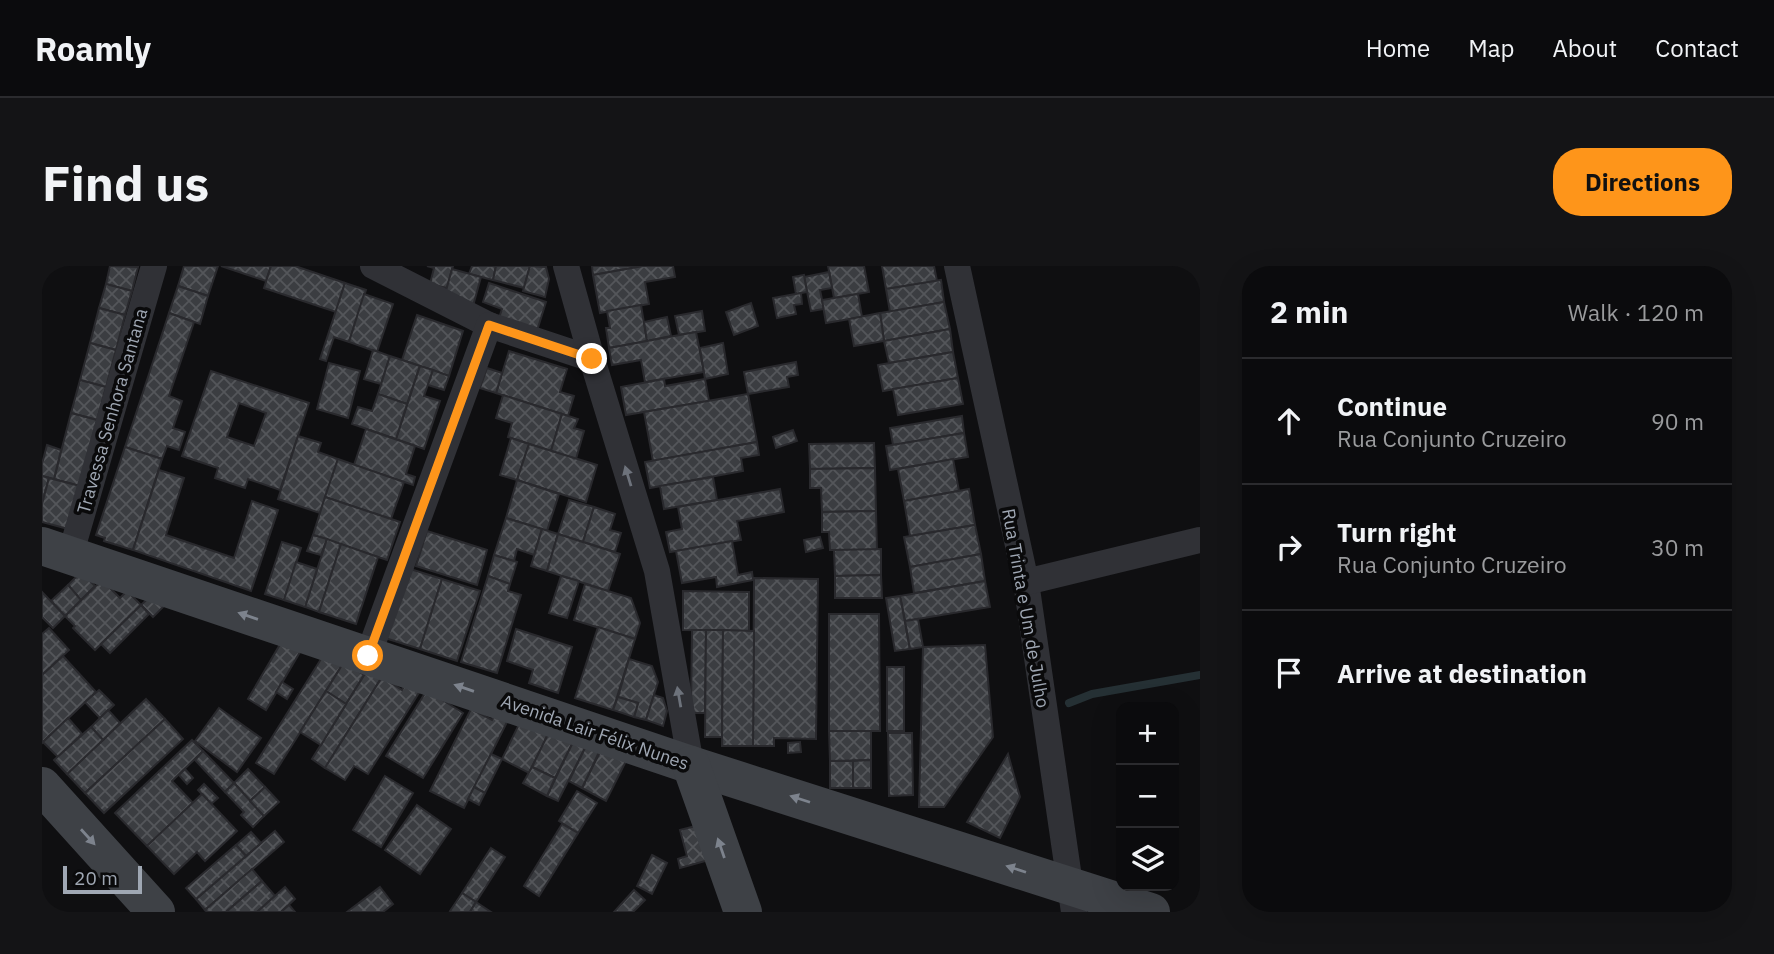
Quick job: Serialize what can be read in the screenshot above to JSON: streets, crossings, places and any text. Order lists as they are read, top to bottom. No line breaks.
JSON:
{"streets":{"main road":["Avenida Lair Félix Nunes"],"street":["Travessa Senhora Santana","Rua Trinta e Um de Julho"]},"crossings":[["Travessa Senhora Santana","Avenida Lair Félix Nunes"],["Rua Trinta e Um de Julho","Avenida Lair Félix Nunes"]],"one_way":["Avenida Lair Félix Nunes"],"scale_bar":"20 m","page":{"header":"Roamly","nav":["Home","Map","About","Contact"],"buttons":"Directions","title":"Find us","heading":["2 min","Walk · 120 m"],"list":[["Continue","Rua Conjunto Cruzeiro","90 m"],["Turn right","Rua Conjunto Cruzeiro","30 m"],"Arrive at destination"],"map_buttons":["+","−"],"scale":"20 m"}}
